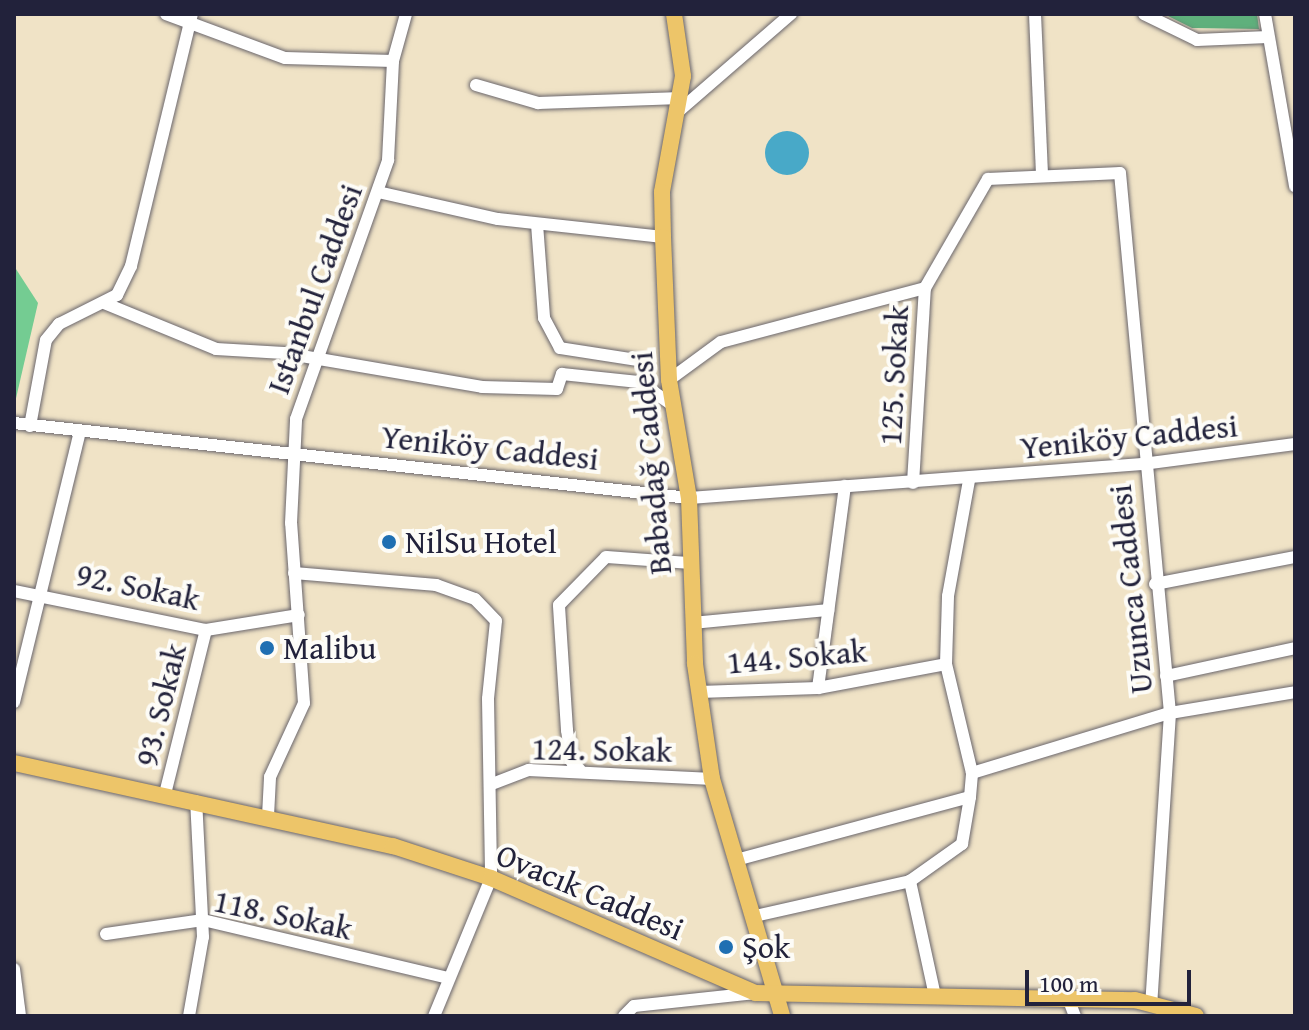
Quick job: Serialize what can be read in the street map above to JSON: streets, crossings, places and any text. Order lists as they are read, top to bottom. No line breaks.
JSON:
{"streets":{"main road":["Babadağ Caddesi","Ovacık Caddesi"],"street":["Istanbul Caddesi","125. Sokak","Yeniköy Caddesi","92. Sokak","Uzunca Caddesi","144. Sokak","93. Sokak","124. Sokak","118. Sokak"]},"crossings":[["Istanbul Caddesi","Yeniköy Caddesi"],["Istanbul Caddesi","92. Sokak"],["Istanbul Caddesi","Ovacık Caddesi"],["125. Sokak","Yeniköy Caddesi"],["125. Sokak","Uzunca Caddesi"],["Yeniköy Caddesi","Babadağ Caddesi"],["Yeniköy Caddesi","Uzunca Caddesi"],["Babadağ Caddesi","144. Sokak"],["Babadağ Caddesi","124. Sokak"],["Babadağ Caddesi","Ovacık Caddesi"],["92. Sokak","93. Sokak"],["Uzunca Caddesi","Ovacık Caddesi"],["93. Sokak","Ovacık Caddesi"]],"places":["NilSu Hotel","Malibu","Şok"],"scale_bar":"100 m"}
